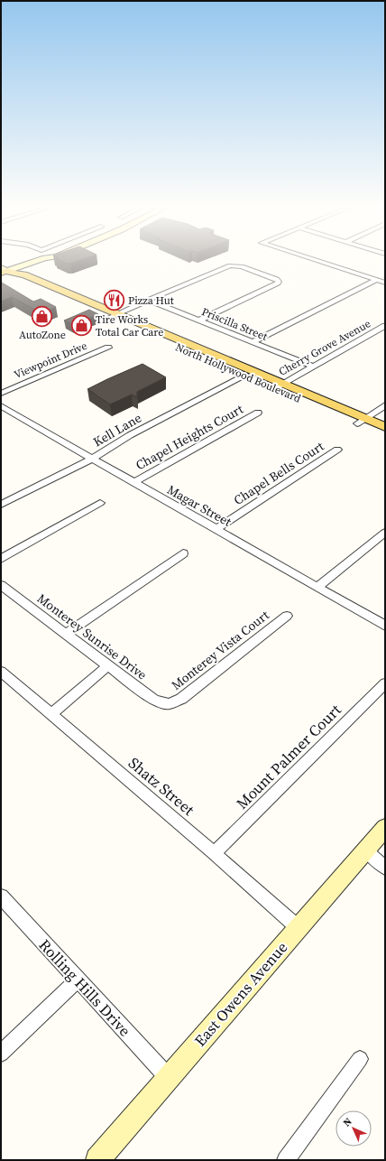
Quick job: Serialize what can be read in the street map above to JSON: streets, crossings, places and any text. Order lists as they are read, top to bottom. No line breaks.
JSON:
{"streets":{"main road":["North Hollywood Boulevard","East Owens Avenue"],"street":["Priscilla Street","Cherry Grove Avenue","Viewpoint Drive","Kell Lane","Chapel Heights Court","Chapel Bells Court","Magar Street","Monterey Sunrise Drive","Monterey Vista Court","Mount Palmer Court","Shatz Street","Rolling Hills Drive"]},"crossings":[["Priscilla Street","Cherry Grove Avenue"],["Cherry Grove Avenue","North Hollywood Boulevard"],["North Hollywood Boulevard","Kell Lane"],["Kell Lane","Magar Street"],["Chapel Heights Court","Magar Street"],["Chapel Bells Court","Magar Street"],["Monterey Sunrise Drive","Monterey Vista Court"],["Mount Palmer Court","Shatz Street"],["Shatz Street","East Owens Avenue"],["Rolling Hills Drive","East Owens Avenue"]],"places":{"restaurant":["Pizza Hut"],"shop":["AutoZone","Tire Works Total Car Care"]},"north":"top left"}
